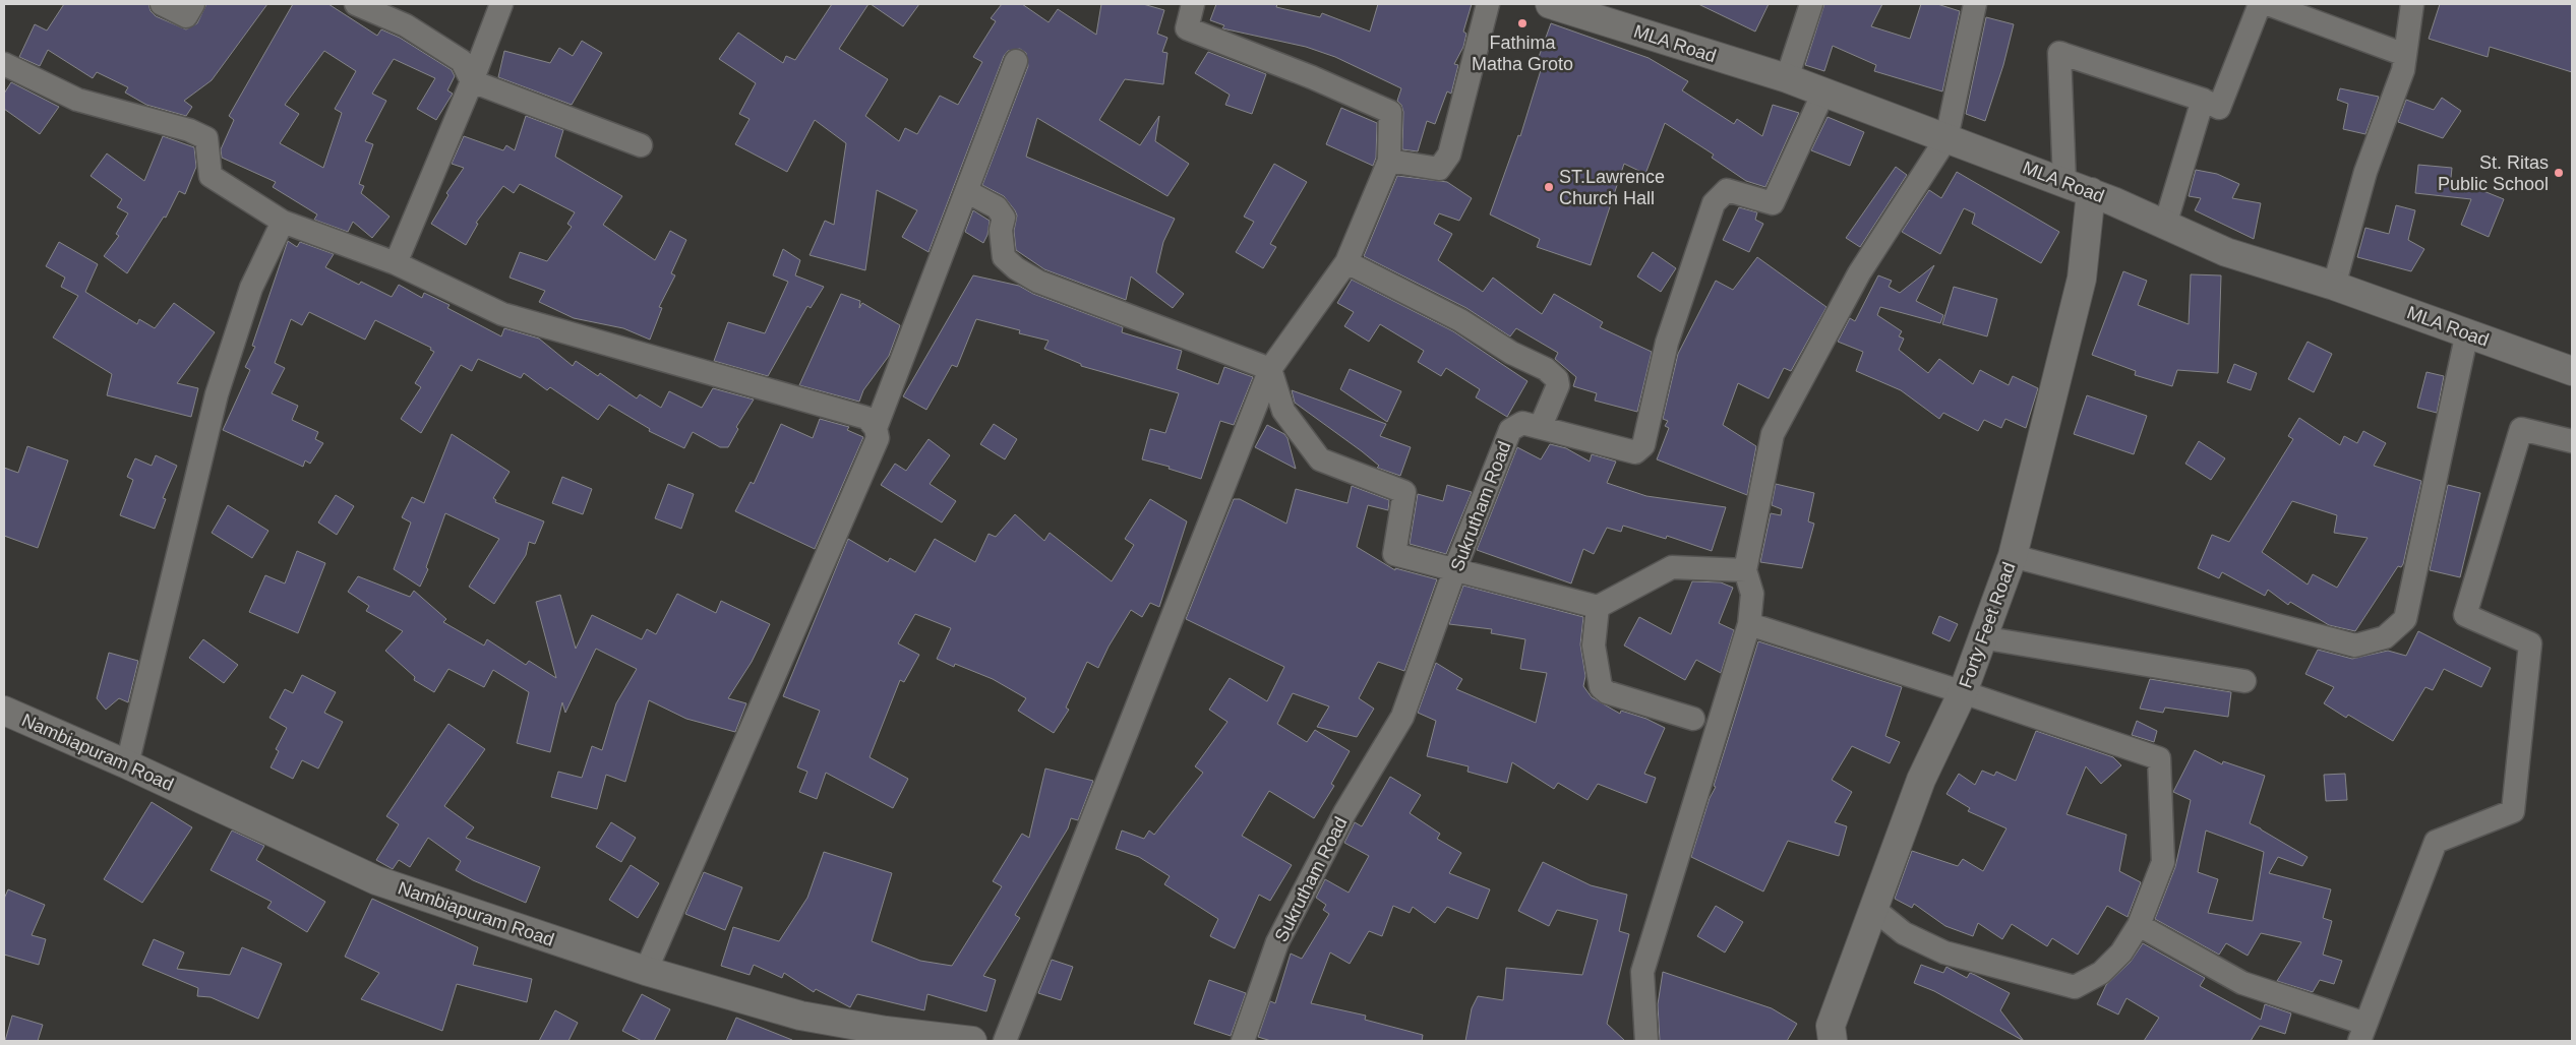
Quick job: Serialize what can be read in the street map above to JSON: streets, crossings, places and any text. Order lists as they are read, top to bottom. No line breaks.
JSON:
{"streets":{"street":["MLA Road","Sukrutham Road","Forty Feet Road","Nambiapuram Road"]},"crossings":[["MLA Road","Sukrutham Road"],["MLA Road","Forty Feet Road"]],"places":["Fathima Matha Groto","St. Ritas Public School","ST.Lawrence Church Hall"]}
